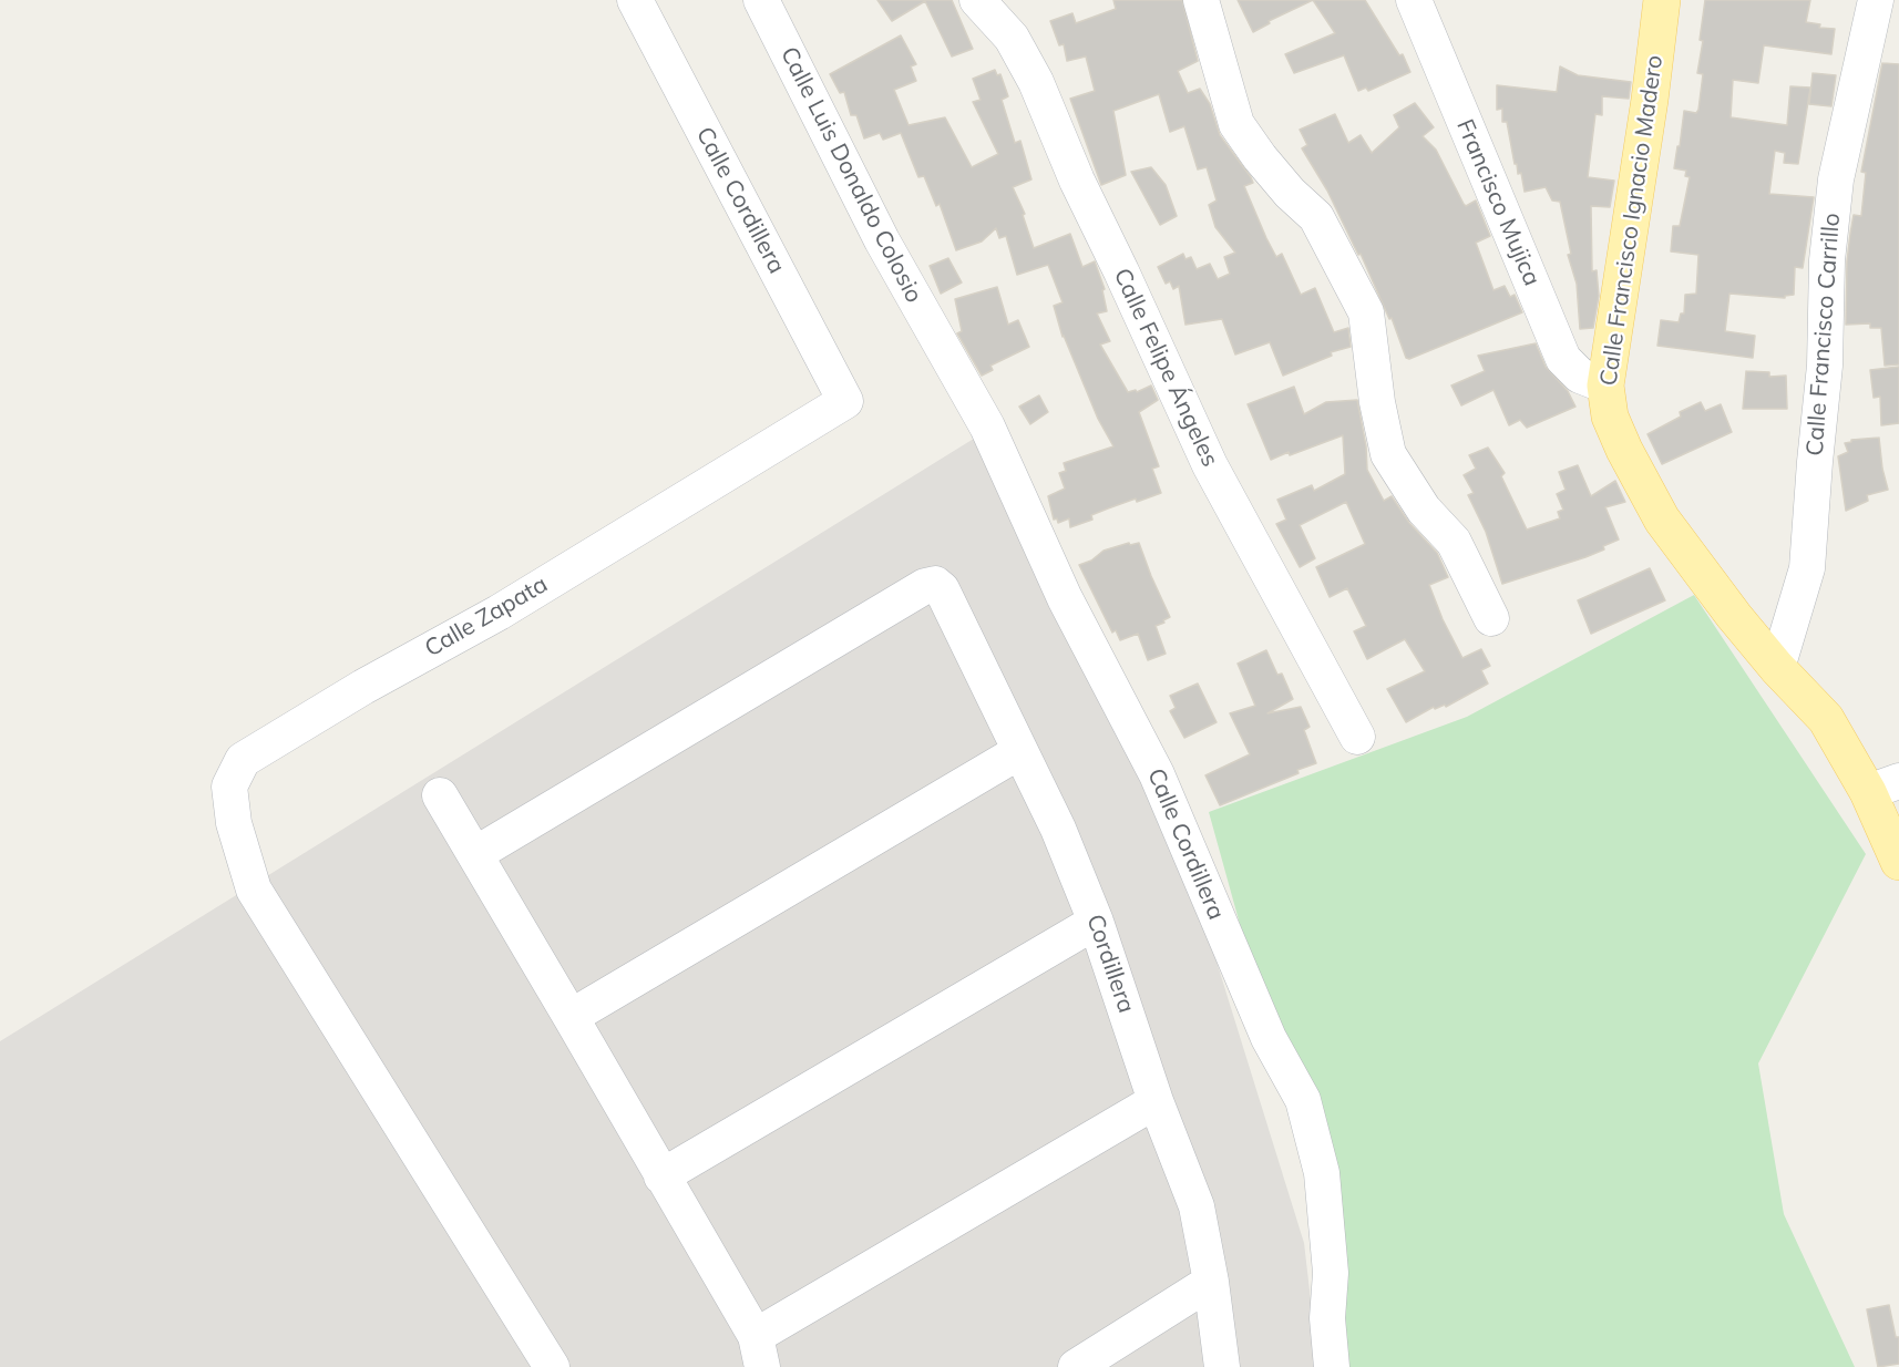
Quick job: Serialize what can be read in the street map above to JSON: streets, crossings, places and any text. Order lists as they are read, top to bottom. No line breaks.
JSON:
{"streets":{"main road":["Calle Francisco Ignacio Madero"],"street":["Calle Luis Donaldo Colosio","Calle Cordillera","Francisco Mujica","Calle Francisco Carrillo","Calle Felipe Ángeles","Calle Zapata","Cordillera"]},"crossings":[["Calle Luis Donaldo Colosio","Calle Cordillera"],["Calle Cordillera","Calle Zapata"],["Francisco Mujica","Calle Francisco Ignacio Madero"],["Calle Francisco Ignacio Madero","Calle Francisco Carrillo"]]}
